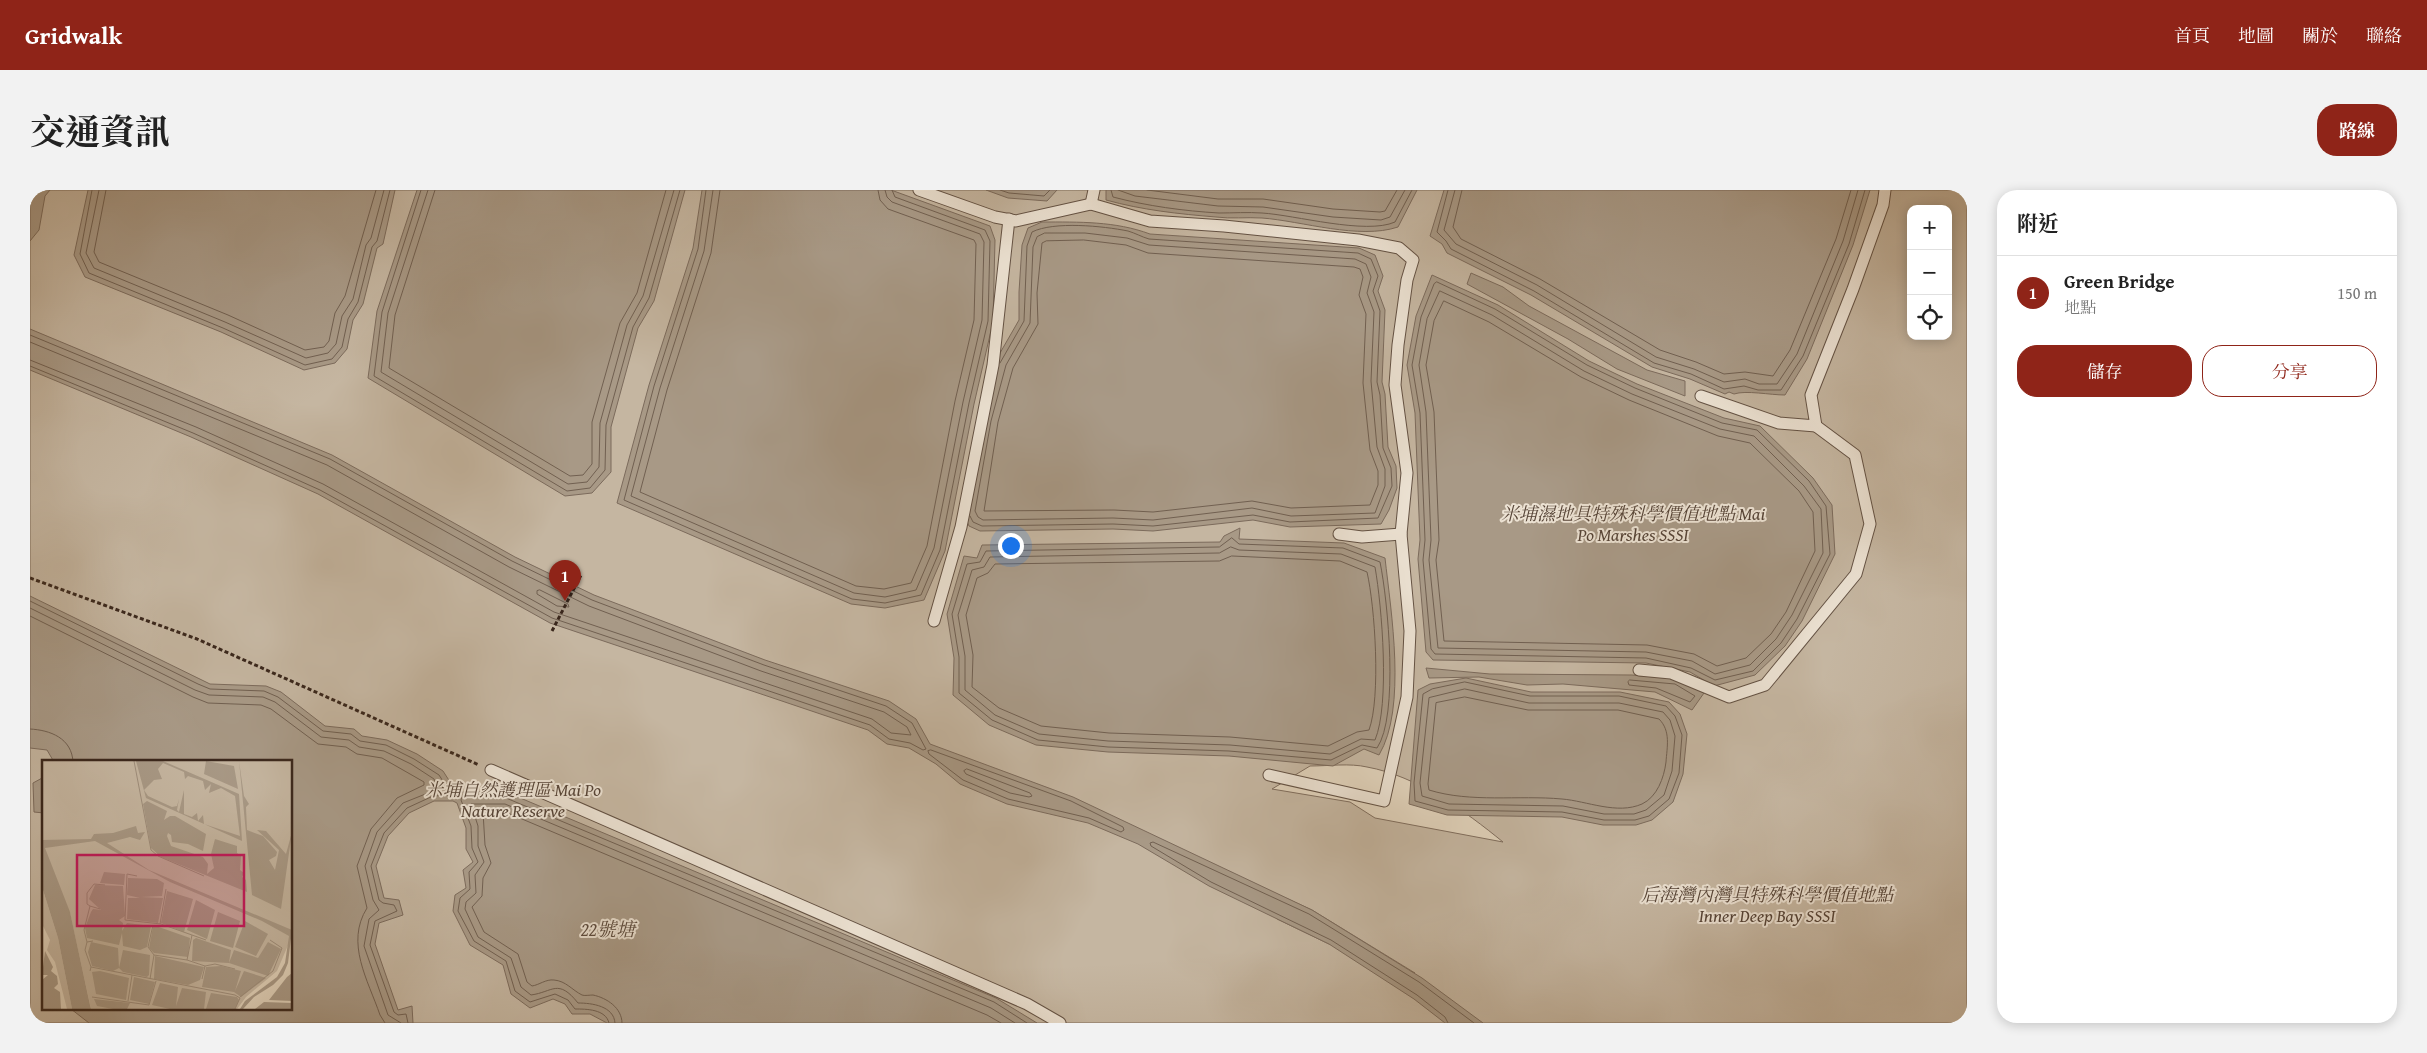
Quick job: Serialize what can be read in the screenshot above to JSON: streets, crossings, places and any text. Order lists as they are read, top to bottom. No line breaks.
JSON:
{"water":["22號塘"],"parks":["米埔濕地具特殊科學價值地點 Mai Po Marshes SSSI","米埔自然護理區 Mai Po Nature Reserve","后海灣內灣具特殊科學價值地點 Inner Deep Bay SSSI"],"page":{"header":"Gridwalk","nav":["首頁","地圖","關於","聯絡"],"title":"交通資訊","buttons":["路線",["儲存","分享"]],"heading":"附近","map_buttons":["+","−"],"list":[{"mark":"1","name":"Green Bridge","note":"地點","value":"150 m"}],"pins":"1"}}
